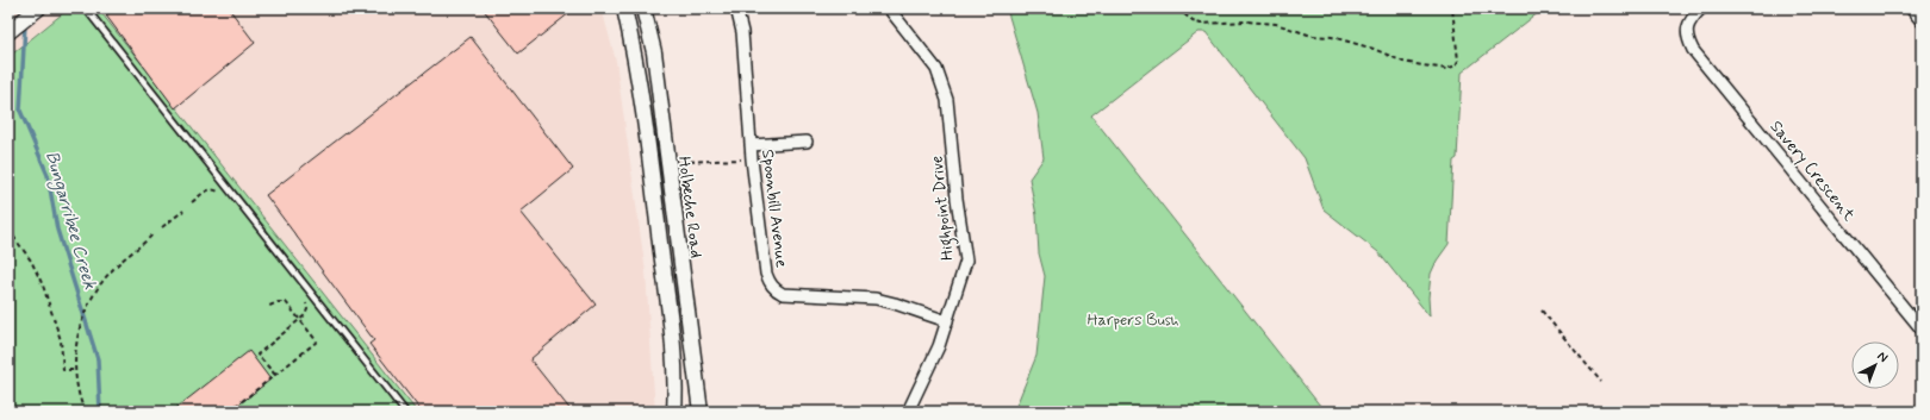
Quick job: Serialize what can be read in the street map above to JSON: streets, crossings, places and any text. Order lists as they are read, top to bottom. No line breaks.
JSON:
{"streets":{"street":["Savery Crescent","Holbeche Road","Spoonbill Avenue","Highpoint Drive"]},"crossings":[["Spoonbill Avenue","Highpoint Drive"]],"water":["Bungarribee Creek"],"parks":["Harpers Bush"],"north":"top right"}
